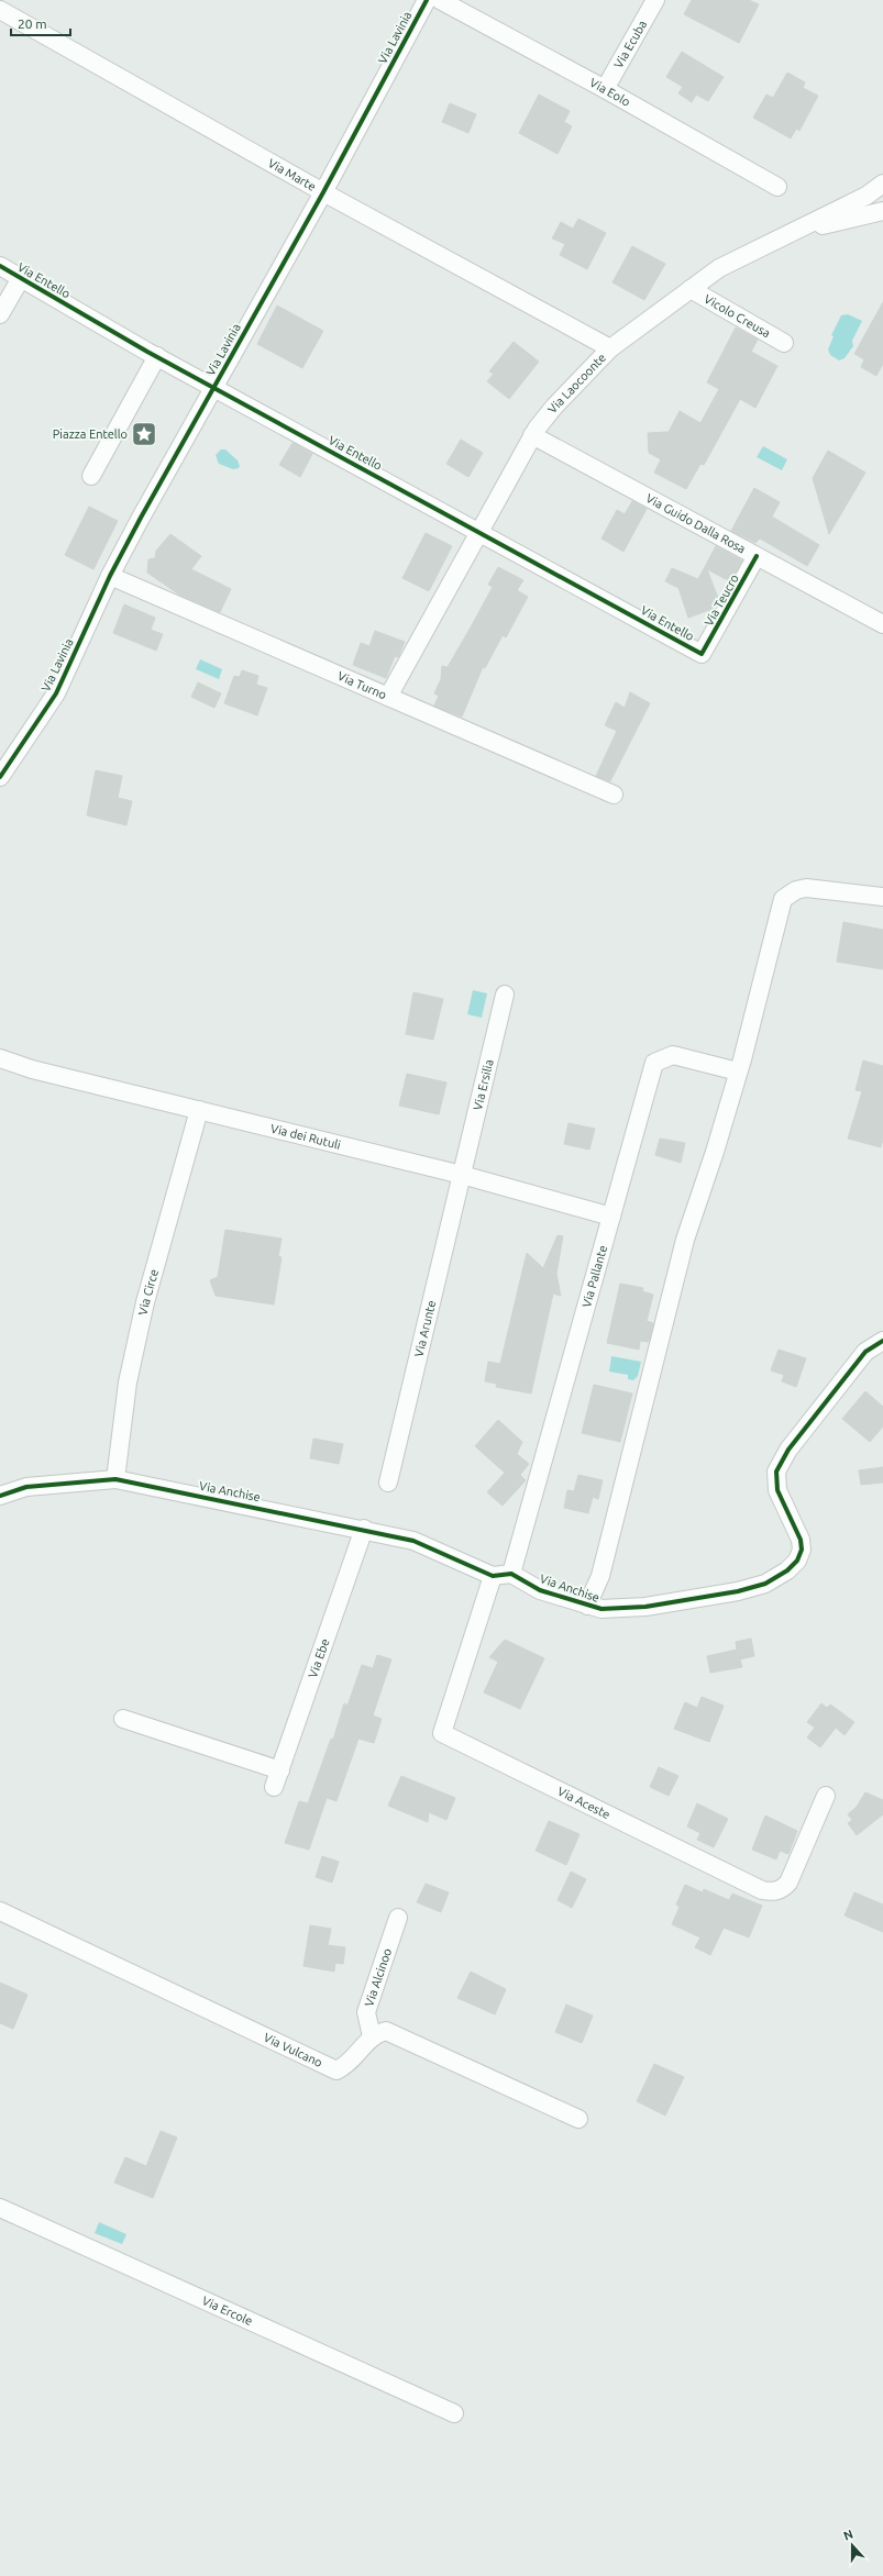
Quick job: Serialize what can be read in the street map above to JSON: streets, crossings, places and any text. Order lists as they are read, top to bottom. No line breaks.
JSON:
{"streets":{"street":["Via Lavinia","Via Ecuba","Via Eolo","Via Marte","Via Entello","Vicolo Creusa","Via Laocoonte","Via Guido Dalla Rosa","Via Teucro","Via Turno","Via Ersilia","Via dei Rutuli","Via Pallante","Via Circe","Via Arunte","Via Anchise","Via Ebe","Via Aceste","Via Alcinoo","Via Vulcano","Via Ercole"]},"crossings":[["Via Lavinia","Via Marte"],["Via Lavinia","Via Entello"],["Via Lavinia","Via Turno"],["Via Ecuba","Via Eolo"],["Via Marte","Via Laocoonte"],["Via Entello","Via Laocoonte"],["Via Entello","Via Teucro"],["Vicolo Creusa","Via Laocoonte"],["Via Laocoonte","Via Guido Dalla Rosa"],["Via Laocoonte","Via Turno"],["Via Guido Dalla Rosa","Via Teucro"],["Via Ersilia","Via dei Rutuli"],["Via Ersilia","Via Arunte"],["Via dei Rutuli","Via Pallante"],["Via dei Rutuli","Via Circe"],["Via dei Rutuli","Via Arunte"],["Via Pallante","Via Anchise"],["Via Circe","Via Anchise"],["Via Anchise","Via Ebe"],["Via Anchise","Via Aceste"],["Via Alcinoo","Via Vulcano"]],"places":{"place":["Piazza Entello"]},"scale_bar":"20 m","north":"top"}
